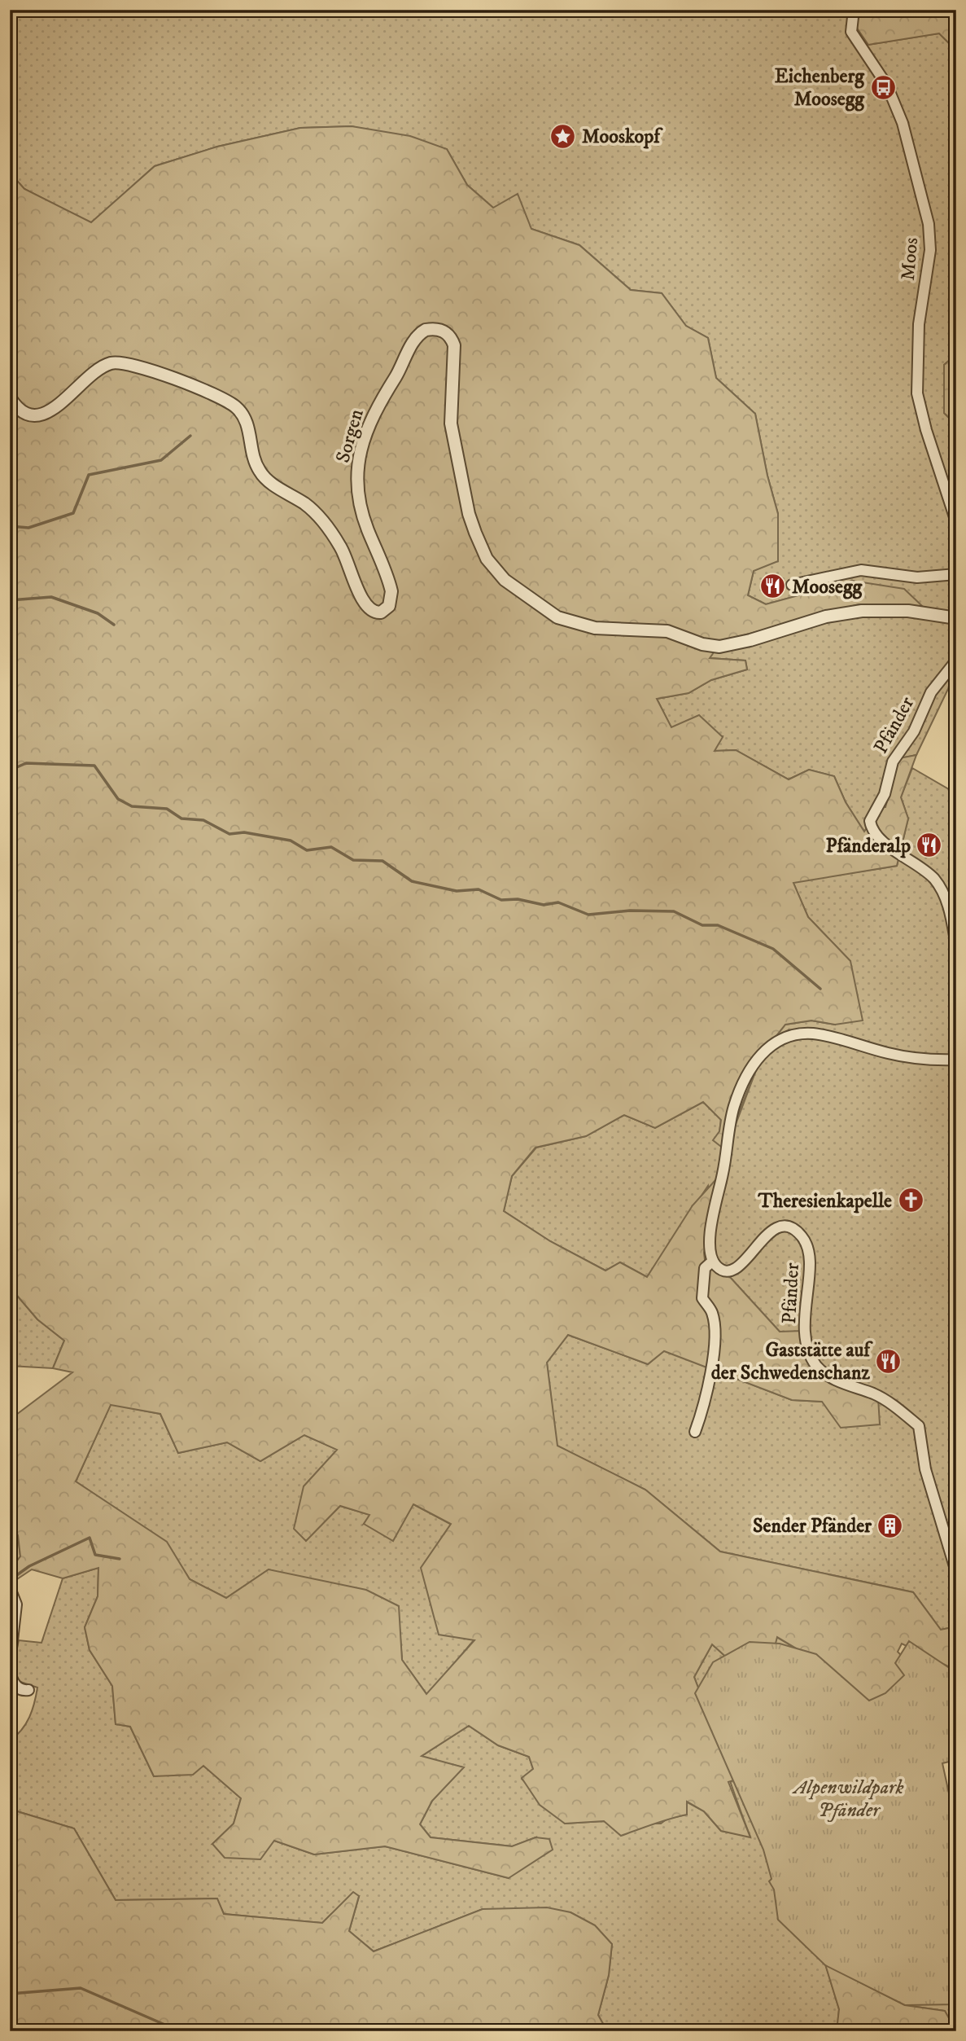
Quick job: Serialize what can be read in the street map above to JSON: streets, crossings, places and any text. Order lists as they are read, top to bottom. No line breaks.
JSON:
{"streets":{"street":["Moos","Sorgen","Pfänder"]},"parks":["Alpenwildpark Pfänder"],"places":{"bus stop":["Eichenberg Moosegg"],"place":["Mooskopf"],"restaurant":["Moosegg","Pfänderalp","Gaststätte auf der Schwedenschanz"],"church":["Theresienkapelle"],"building":["Sender Pfänder"]}}
